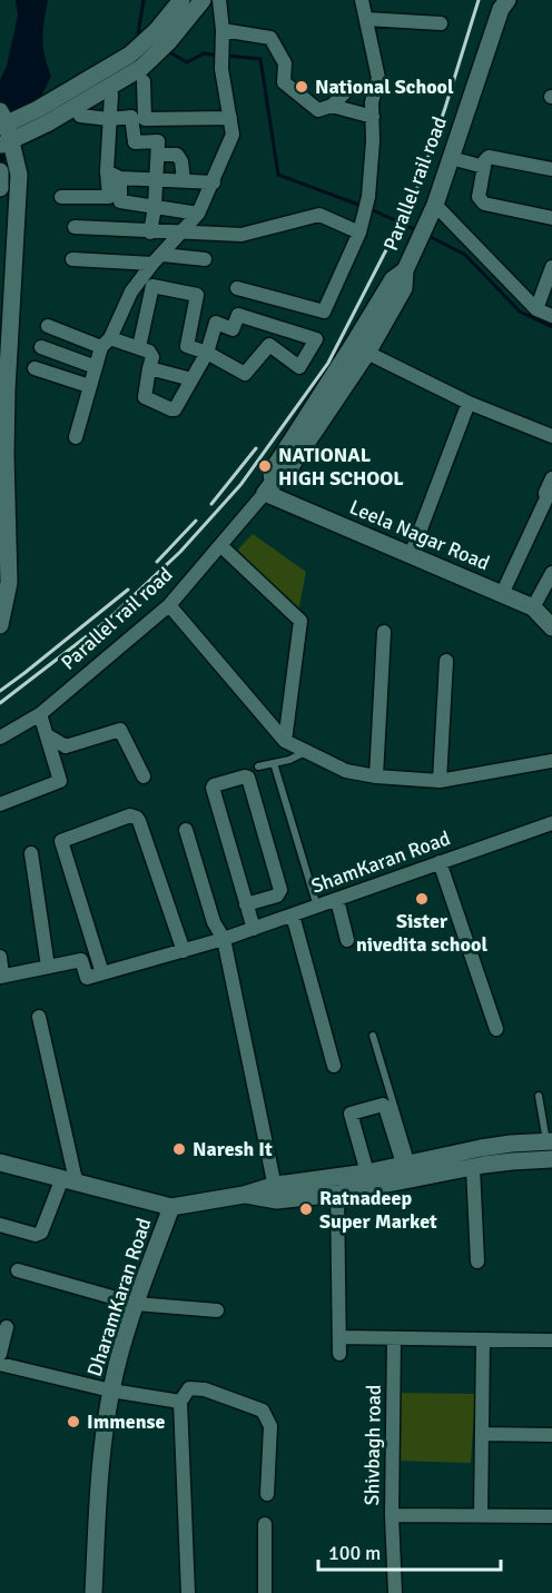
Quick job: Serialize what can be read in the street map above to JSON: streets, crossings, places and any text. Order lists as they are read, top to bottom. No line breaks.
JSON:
{"streets":{"street":["Parallel rail road","Leela Nagar Road","ShamKaran Road","DharamKaran Road","Shivbagh road"]},"crossings":[["Parallel rail road","Leela Nagar Road"]],"places":["National School","NATIONAL HIGH SCHOOL","Sister nivedita school","Naresh It","Ratnadeep Super Market","Immense"],"scale_bar":"100 m"}
